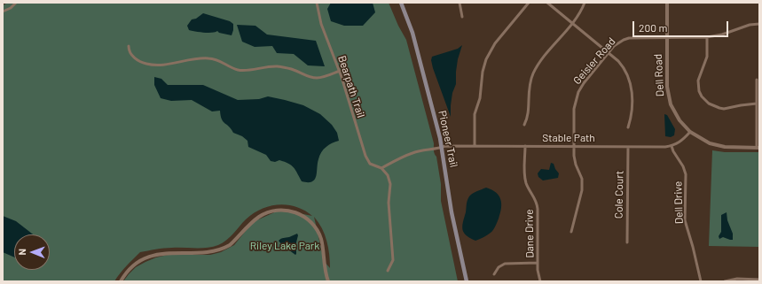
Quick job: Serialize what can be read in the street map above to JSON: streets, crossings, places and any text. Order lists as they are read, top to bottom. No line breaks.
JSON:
{"streets":{"main road":["Pioneer Trail"],"street":["Geisler Road","Dell Road","Bearpath Trail","Stable Path","Cole Court","Dell Drive","Dane Drive"]},"crossings":[["Geisler Road","Dell Road"],["Geisler Road","Stable Path"],["Stable Path","Pioneer Trail"],["Stable Path","Cole Court"],["Stable Path","Dell Drive"],["Stable Path","Dane Drive"]],"parks":["Riley Lake Park"],"scale_bar":"200 m","north":"left"}
